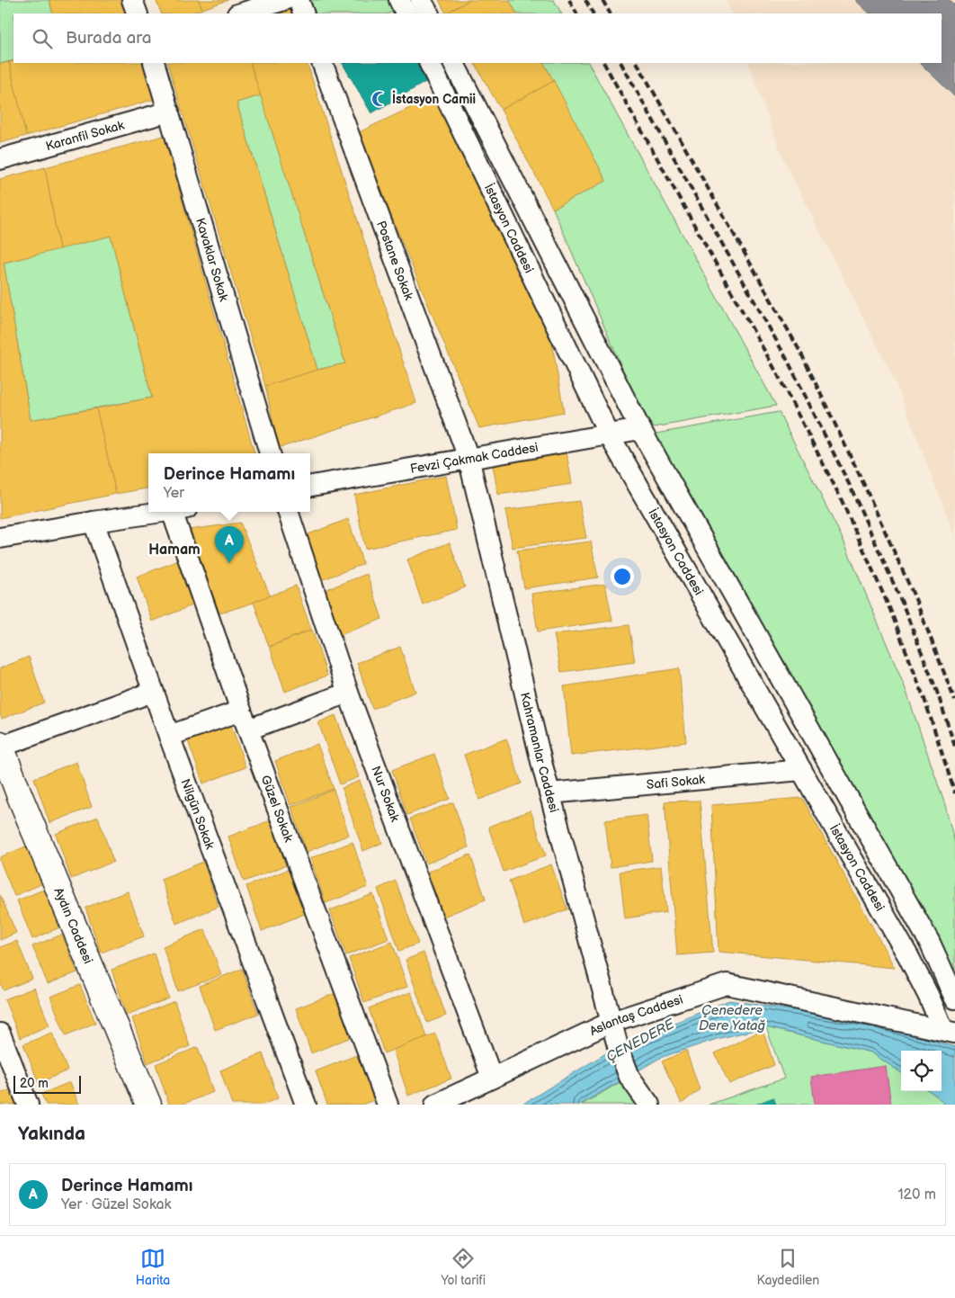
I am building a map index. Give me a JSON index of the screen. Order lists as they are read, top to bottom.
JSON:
{
  "streets": {
    "street": [
      "Karanfil Sokak",
      "İstasyon Caddesi",
      "Kavaklar Sokak",
      "Postane Sokak",
      "Fevzi Çakmak Caddesi",
      "Kahramanlar Caddesi",
      "Safi Sokak",
      "Nur Sokak",
      "Güzel Sokak",
      "Nilgün Sokak",
      "Aydın Caddesi",
      "Aslantaş Caddesi"
    ]
  },
  "crossings": [
    ["Karanfil Sokak", "Kavaklar Sokak"],
    ["İstasyon Caddesi", "Fevzi Çakmak Caddesi"],
    ["İstasyon Caddesi", "Safi Sokak"],
    ["İstasyon Caddesi", "Aslantaş Caddesi"],
    ["Postane Sokak", "Fevzi Çakmak Caddesi"],
    ["Postane Sokak", "Kahramanlar Caddesi"],
    ["Fevzi Çakmak Caddesi", "Kahramanlar Caddesi"],
    ["Kahramanlar Caddesi", "Safi Sokak"],
    ["Kahramanlar Caddesi", "Aslantaş Caddesi"],
    ["Nur Sokak", "Aslantaş Caddesi"]
  ],
  "districts": ["Hamam"],
  "water": ["Çenedere Dere Yatağ", "ÇENEDERE"],
  "places": {
    "mosque": ["İstasyon Camii"]
  },
  "scale_bar": "20 m",
  "page": {
    "search": "Burada ara",
    "popup": ["Derince Hamamı", "Yer"],
    "pins": "A",
    "scale": "20 m",
    "heading": "Yakında",
    "list": [
      {
        "mark": "A",
        "name": "Derince Hamamı",
        "note": "Yer · Güzel Sokak",
        "value": "120 m"
      }
    ],
    "nav": ["Harita", "Yol tarifi", "Kaydedilen"]
  }
}
